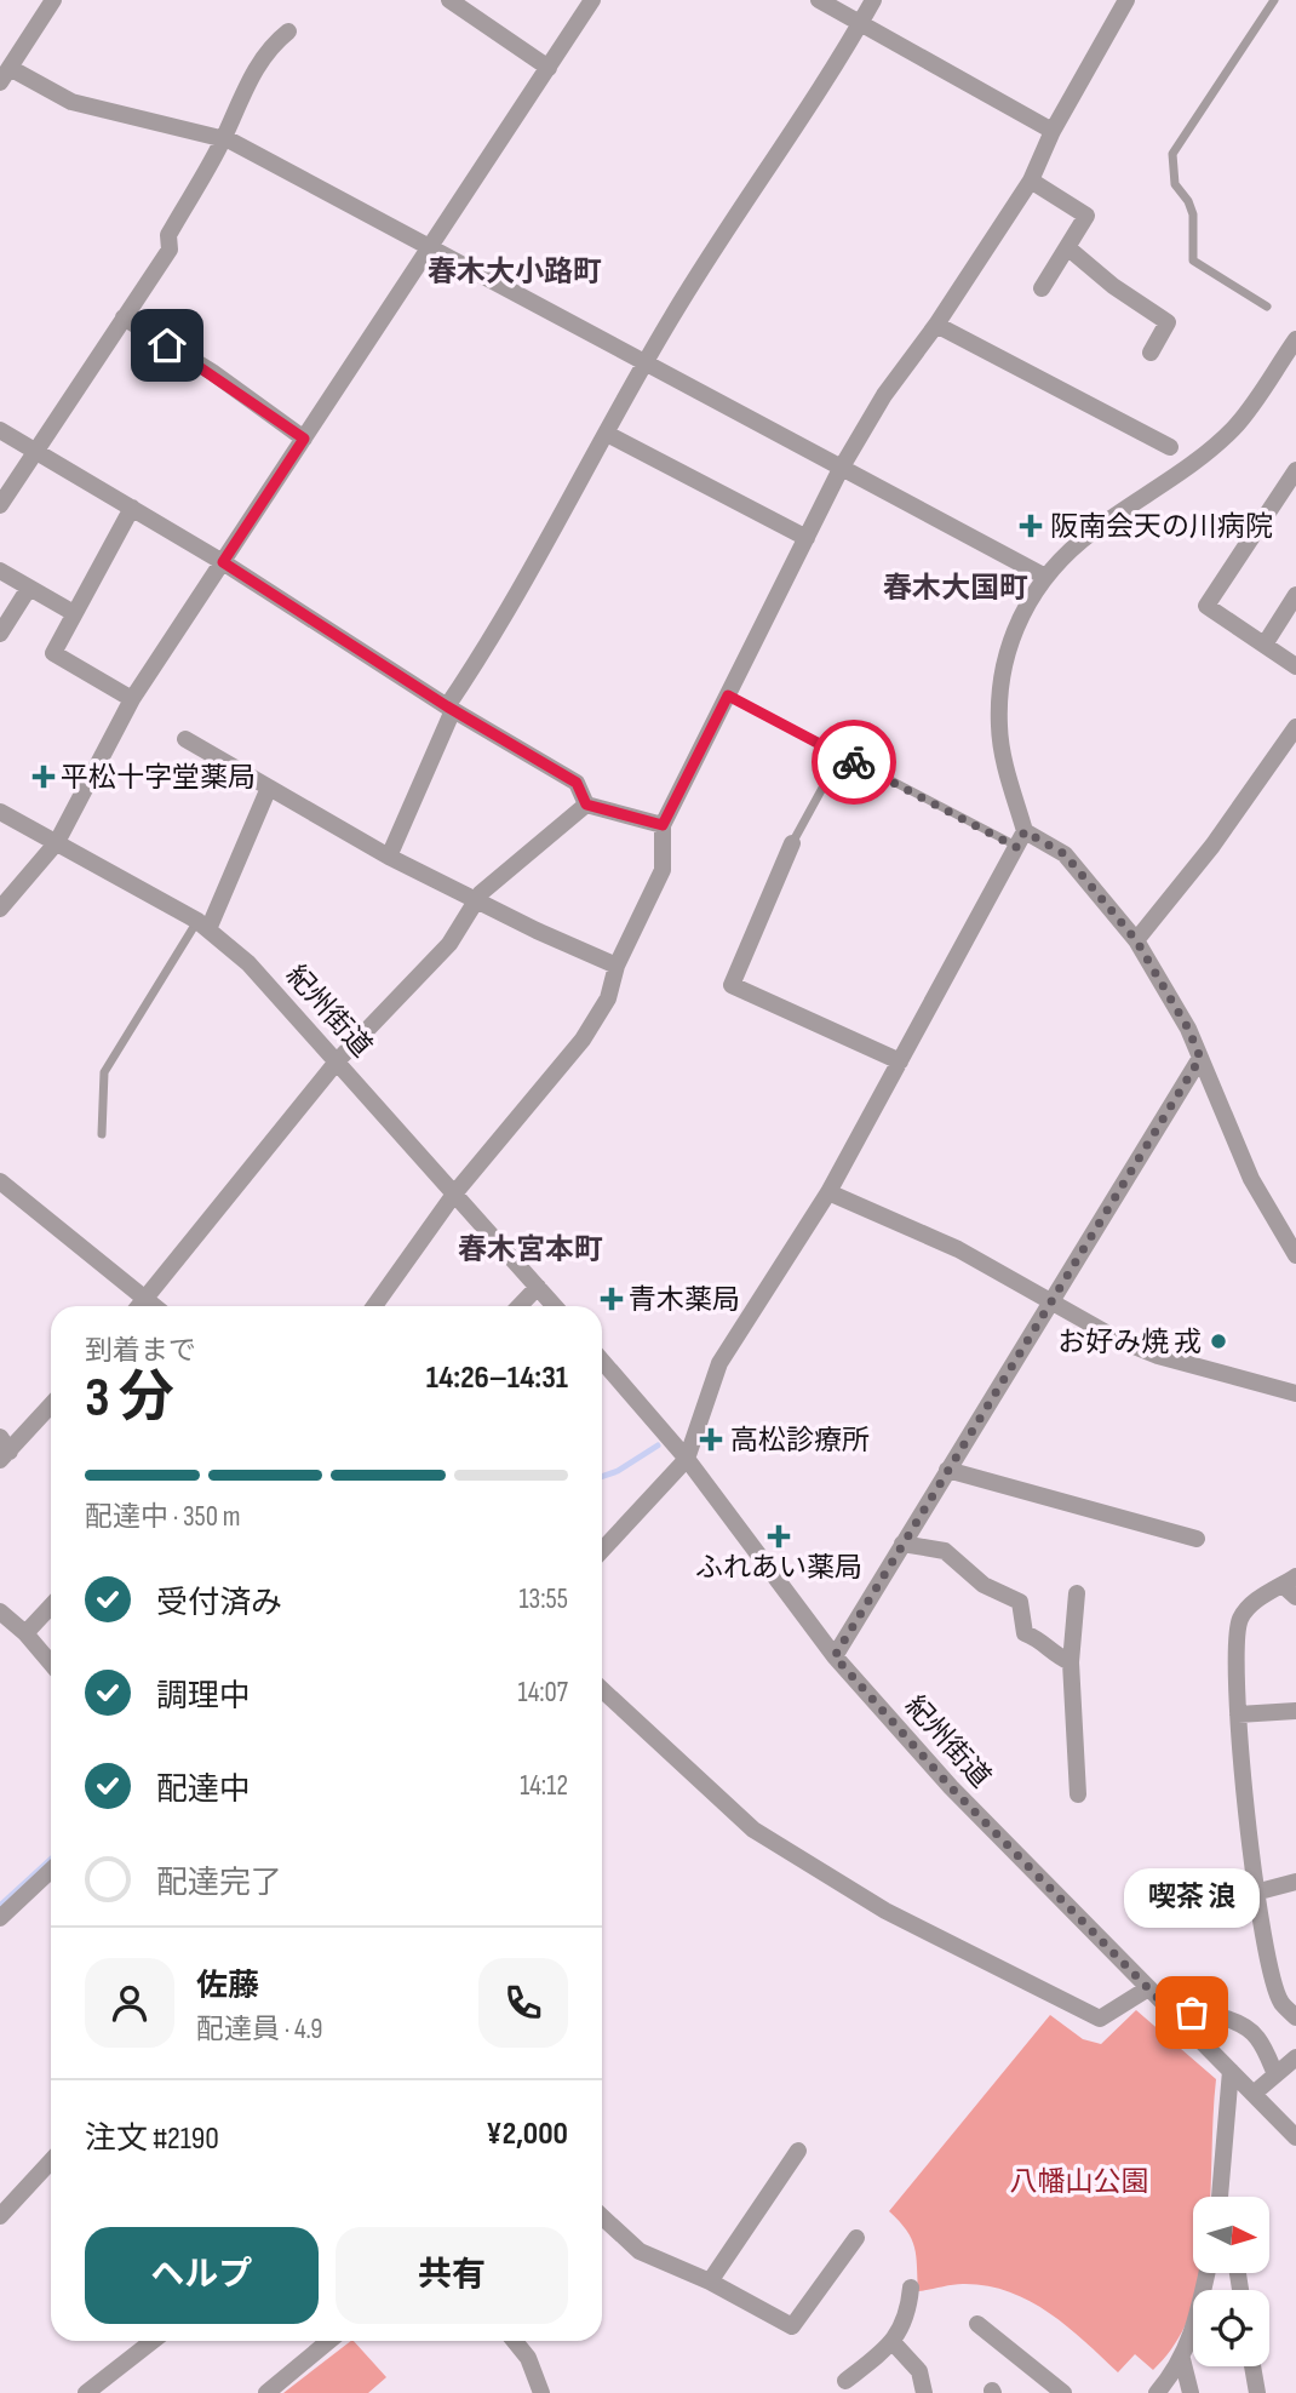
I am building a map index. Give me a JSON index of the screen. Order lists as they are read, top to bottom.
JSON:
{
  "streets": {
    "street": ["紀州街道"]
  },
  "districts": ["春木大小路町", "春木大国町", "春木宮本町"],
  "parks": ["八幡山公園"],
  "places": {
    "health": [
      "阪南会天の川病院",
      "平松十字堂薬局",
      "青木薬局",
      "高松診療所",
      "ふれあい薬局"
    ],
    "other": ["お好み焼 戎", "喫茶 浪"]
  },
  "north": "right",
  "page": {
    "heading": ["3 分", "到着まで", "14:26–14:31"],
    "panel": [
      "佐藤",
      "配達員 · 4.9",
      "注文 #2190",
      "¥2,000"
    ],
    "bar": "配達中 · 350 m",
    "list": [
      ["受付済み", "13:55"],
      ["調理中", "14:07"],
      ["配達中", "14:12"],
      "配達完了"
    ],
    "bubble": "喫茶 浪",
    "buttons": ["ヘルプ", "共有"]
  }
}
